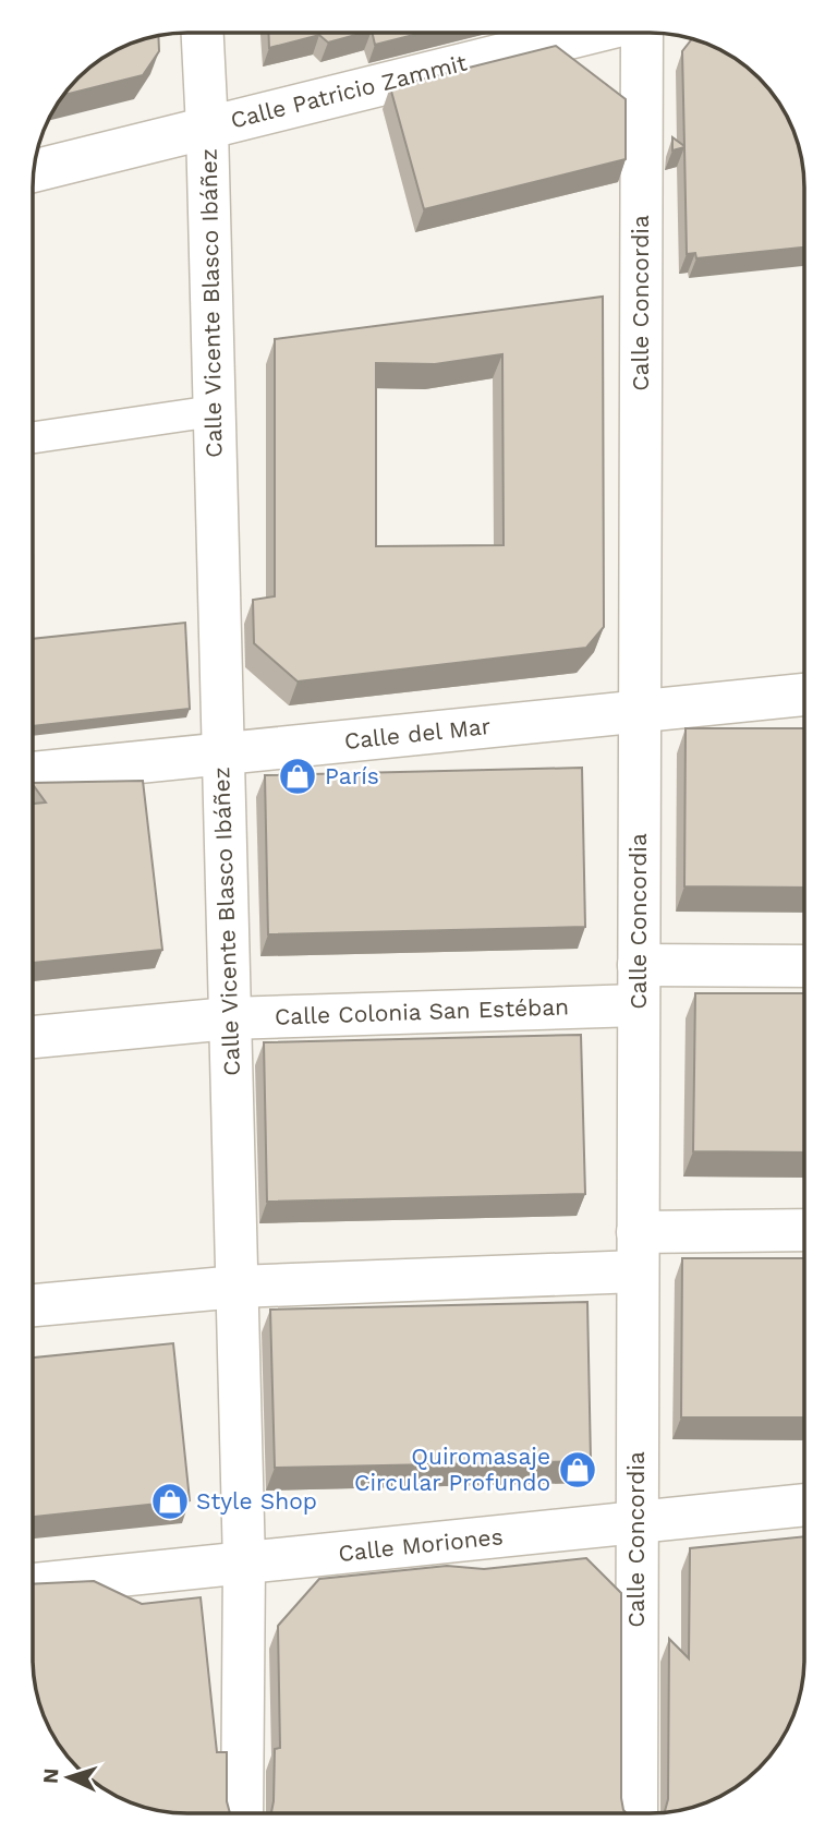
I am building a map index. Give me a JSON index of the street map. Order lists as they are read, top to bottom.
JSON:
{
  "streets": {
    "street": [
      "Calle Patricio Zammit",
      "Calle Vicente Blasco Ibáñez",
      "Calle Concordia",
      "Calle del Mar",
      "Calle Colonia San Estéban",
      "Calle Moriones"
    ]
  },
  "crossings": [
    ["Calle Patricio Zammit", "Calle Vicente Blasco Ibáñez"],
    ["Calle Vicente Blasco Ibáñez", "Calle del Mar"],
    ["Calle Vicente Blasco Ibáñez", "Calle Colonia San Estéban"],
    ["Calle Vicente Blasco Ibáñez", "Calle Moriones"],
    ["Calle Concordia", "Calle del Mar"],
    ["Calle Concordia", "Calle Colonia San Estéban"],
    ["Calle Concordia", "Calle Moriones"]
  ],
  "places": {
    "shop": ["París", "Quiromasaje Circular Profundo", "Style Shop"]
  },
  "north": "left"
}
